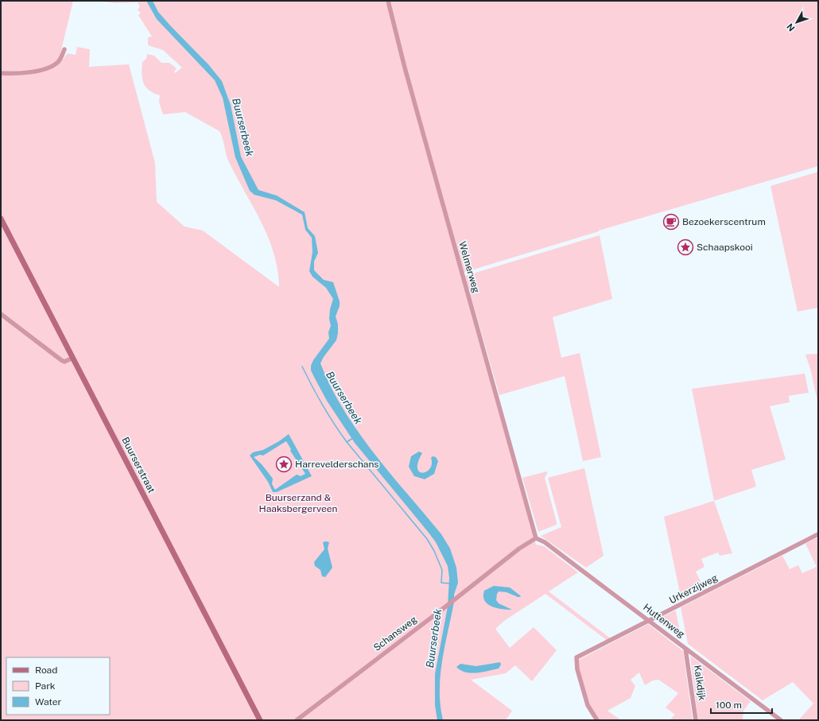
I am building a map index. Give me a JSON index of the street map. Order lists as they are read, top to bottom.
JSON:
{
  "streets": {
    "main road": ["Buurserstraat"],
    "street": [
      "Welmerweg",
      "Urkerzijweg",
      "Huttenweg",
      "Schansweg",
      "Kalkdijk"
    ]
  },
  "crossings": [
    ["Welmerweg", "Huttenweg"],
    ["Welmerweg", "Schansweg"],
    ["Urkerzijweg", "Huttenweg"],
    ["Huttenweg", "Schansweg"],
    ["Huttenweg", "Kalkdijk"]
  ],
  "water": ["Buurserbeek"],
  "parks": ["Buurserzand & Haaksbergerveen"],
  "places": {
    "cafe": ["Bezoekerscentrum"],
    "place": ["Schaapskooi", "Harrevelderschans"]
  },
  "legend": ["Road", "Park", "Water"],
  "scale_bar": "100 m",
  "north": "bottom left"
}
